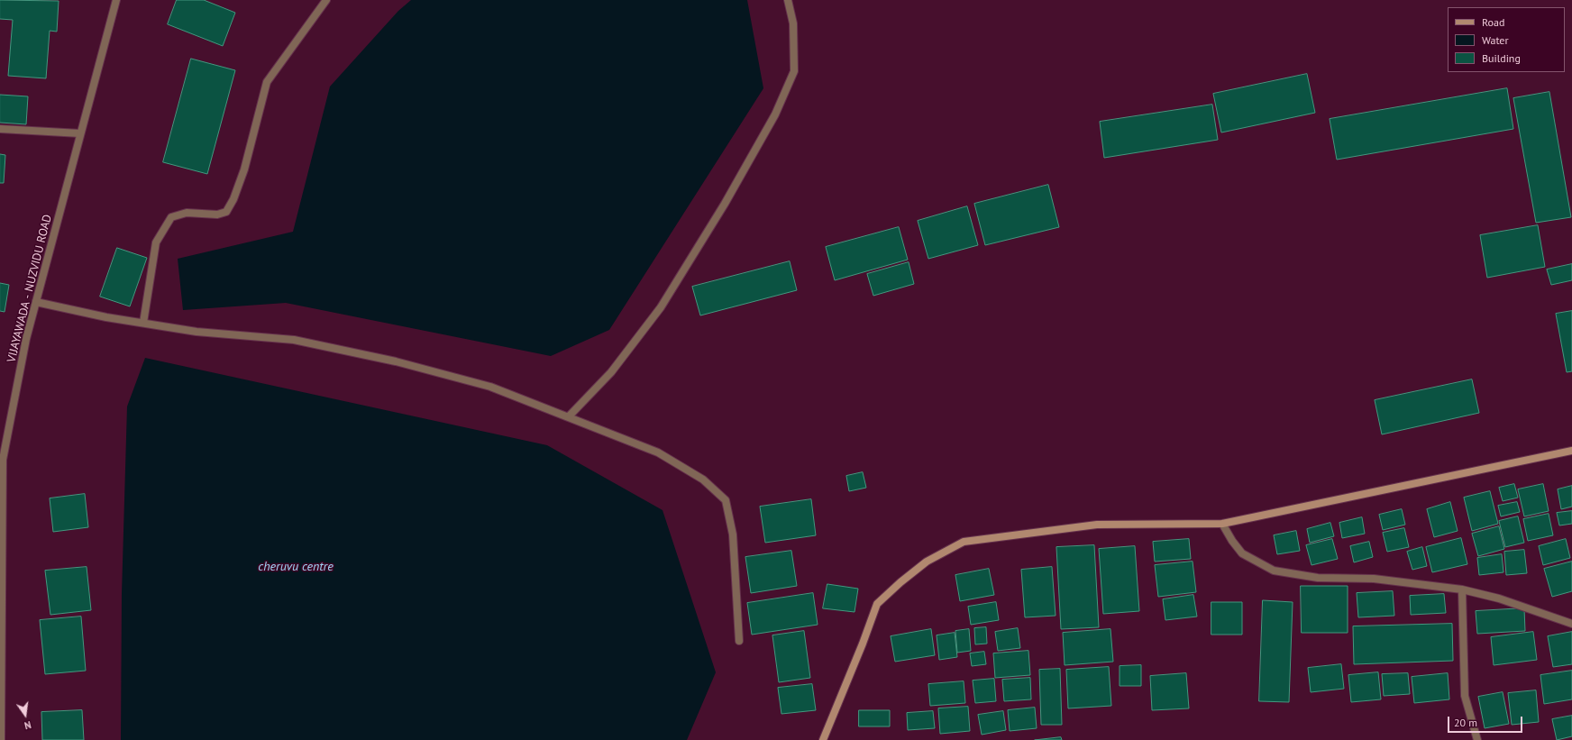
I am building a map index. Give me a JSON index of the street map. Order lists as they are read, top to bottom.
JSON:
{
  "streets": {
    "street": ["VIJAYAWADA - NUZVIDU ROAD"]
  },
  "water": ["cheruvu centre"],
  "legend": ["Road", "Water", "Building"],
  "scale_bar": "20 m",
  "north": "bottom"
}
